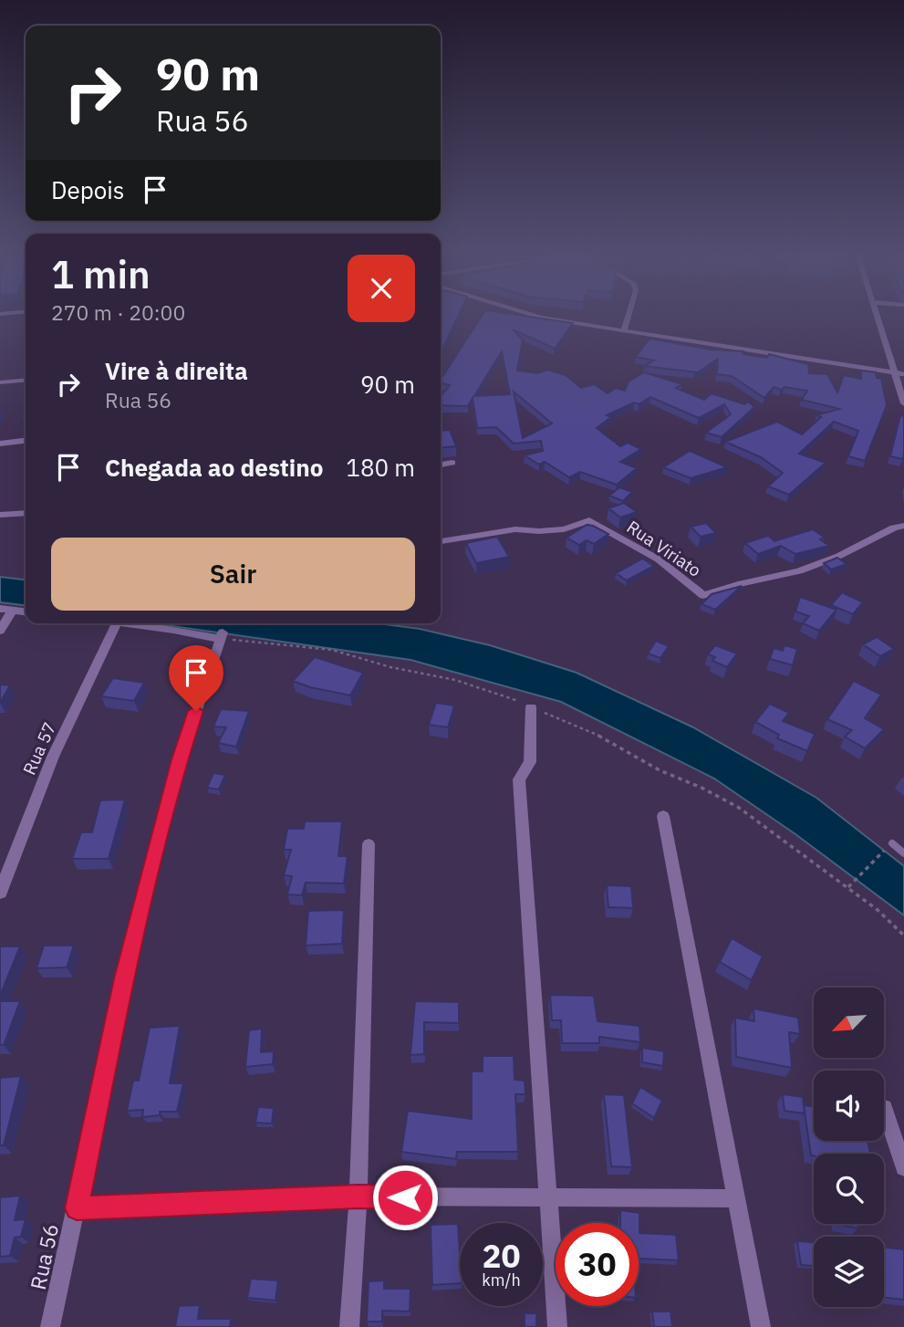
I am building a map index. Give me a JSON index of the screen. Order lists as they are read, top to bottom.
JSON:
{
  "streets": {
    "street": ["Rua Viriato", "Rua 57", "Rua 56"]
  },
  "north": "bottom left",
  "page": {
    "turn": ["90 m", "Rua 56"],
    "then": "Depois",
    "heading": ["1 min", "270 m · 20:00"],
    "list": [
      {
        "name": "Vire à direita",
        "note": "Rua 56",
        "value": "90 m"
      },
      {
        "name": "Chegada ao destino",
        "value": "180 m"
      }
    ],
    "buttons": "Sair",
    "speed": "20 km/h",
    "limit": "30"
  }
}
